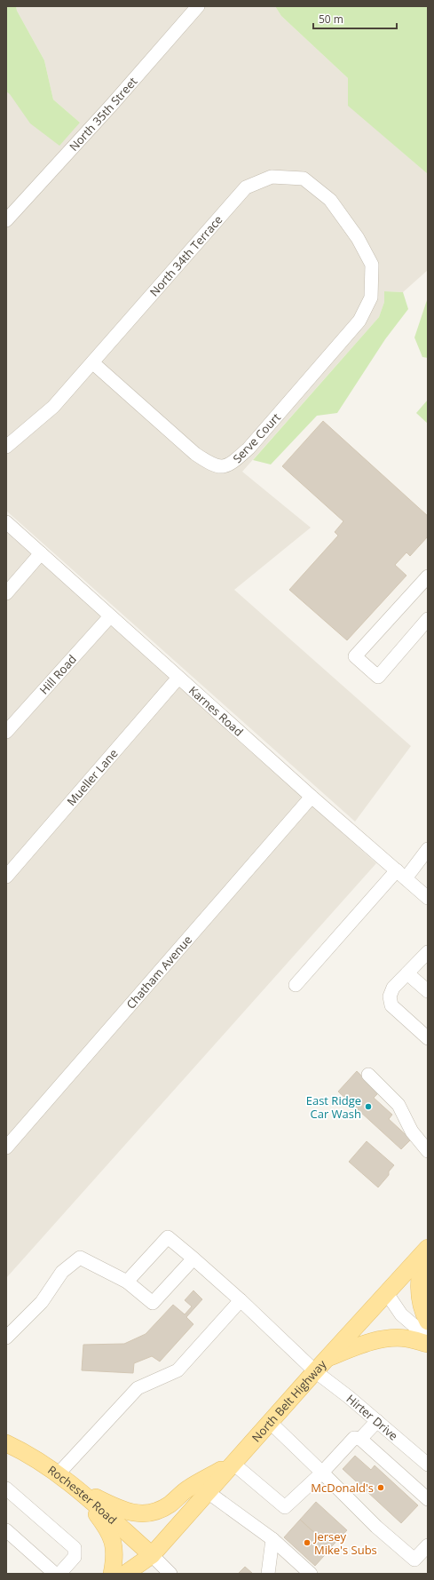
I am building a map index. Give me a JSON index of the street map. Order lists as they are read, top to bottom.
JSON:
{
  "streets": {
    "main road": ["North Belt Highway", "Rochester Road"],
    "street": [
      "North 35th Street",
      "North 34th Terrace",
      "Serve Court",
      "Hill Road",
      "Karnes Road",
      "Mueller Lane",
      "Chatham Avenue",
      "Hirter Drive"
    ]
  },
  "crossings": [
    ["North 34th Terrace", "Serve Court"],
    ["Hill Road", "Karnes Road"],
    ["Karnes Road", "Mueller Lane"],
    ["Karnes Road", "Chatham Avenue"],
    ["North Belt Highway", "Hirter Drive"],
    ["North Belt Highway", "Rochester Road"]
  ],
  "places": ["East Ridge Car Wash", "McDonald's", "Jersey Mike's Subs"],
  "scale_bar": "50 m"
}
